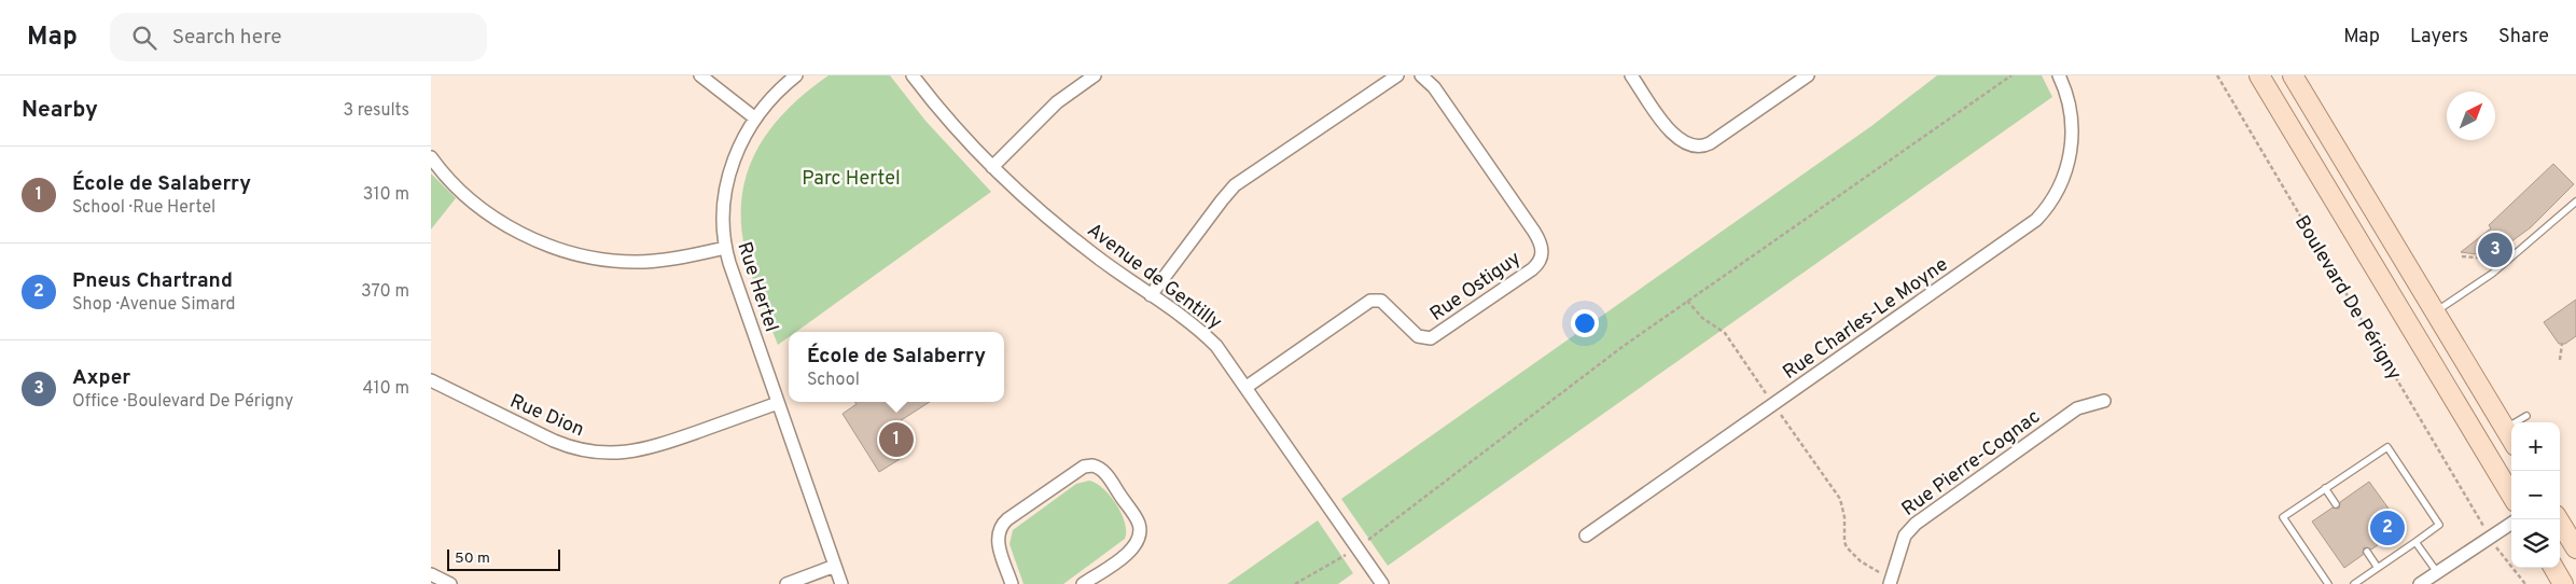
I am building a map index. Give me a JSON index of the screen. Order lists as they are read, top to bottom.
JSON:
{
  "streets": {
    "main road": ["Boulevard De Périgny"],
    "street": [
      "Avenue de Gentilly",
      "Rue Ostiguy",
      "Rue Hertel",
      "Rue Charles-Le Moyne",
      "Rue Dion",
      "Rue Pierre-Cognac"
    ]
  },
  "crossings": [
    ["Avenue de Gentilly", "Rue Ostiguy"],
    ["Rue Hertel", "Rue Dion"]
  ],
  "parks": ["Parc Hertel"],
  "scale_bar": "50 m",
  "north": "top right",
  "page": {
    "header": "Map",
    "search": "Search here",
    "nav": ["Map", "Layers", "Share"],
    "heading": ["Nearby", "3 results"],
    "list": [
      {
        "mark": "1",
        "name": "École de Salaberry",
        "note": "School · Rue Hertel",
        "value": "310 m"
      },
      {
        "mark": "2",
        "name": "Pneus Chartrand",
        "note": "Shop · Avenue Simard",
        "value": "370 m"
      },
      {
        "mark": "3",
        "name": "Axper",
        "note": "Office · Boulevard De Périgny",
        "value": "410 m"
      }
    ],
    "pins": ["3", "1", "2"],
    "popup": ["École de Salaberry", "School"],
    "map_buttons": ["+", "−"],
    "scale": "50 m"
  }
}
